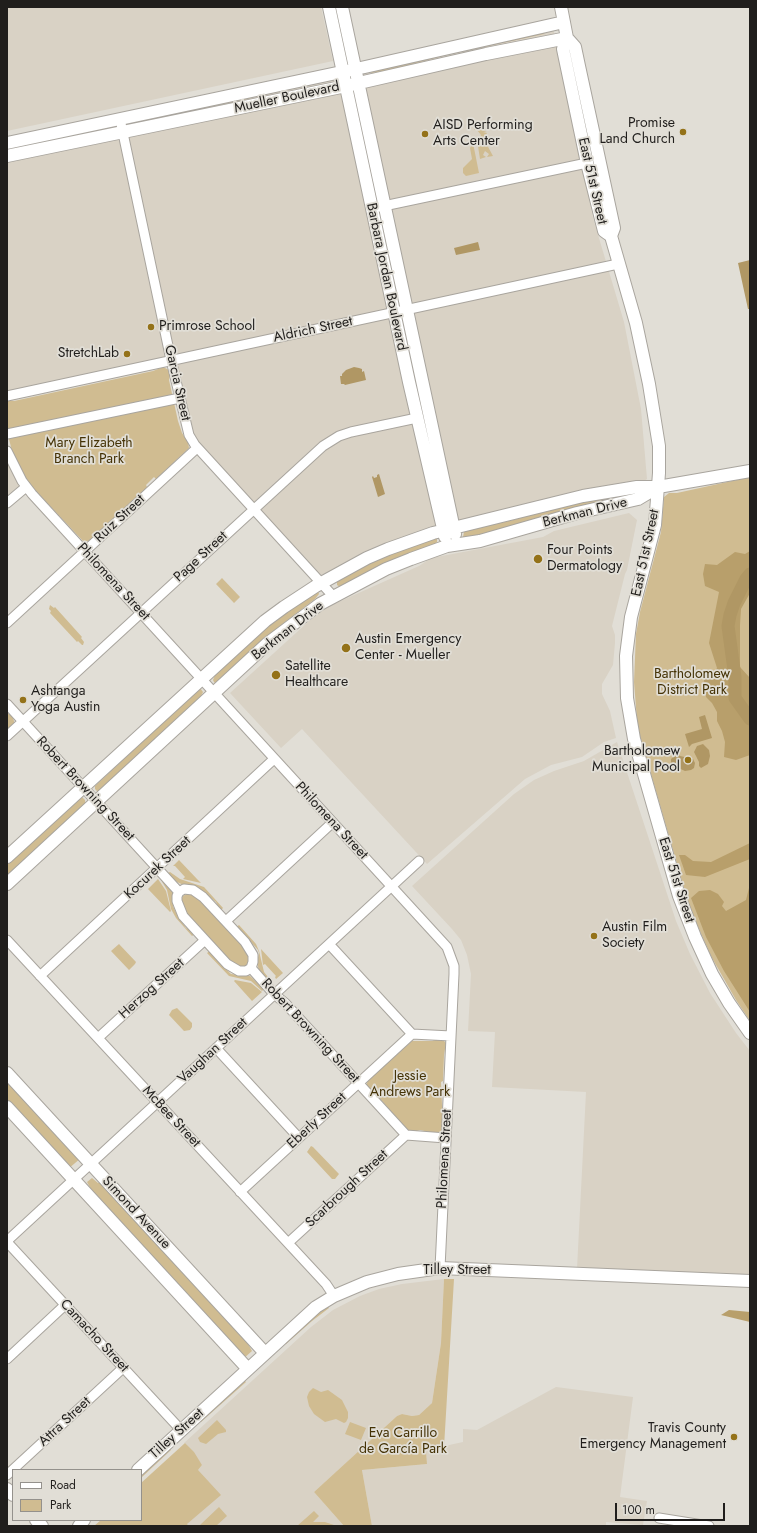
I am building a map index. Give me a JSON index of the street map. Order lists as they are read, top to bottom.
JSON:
{
  "streets": {
    "street": [
      "Mueller Boulevard",
      "East 51st Street",
      "Barbara Jordan Boulevard",
      "Aldrich Street",
      "Garcia Street",
      "Berkman Drive",
      "Ruiz Street",
      "Page Street",
      "Philomena Street",
      "Robert Browning Street",
      "Kocurek Street",
      "Herzog Street",
      "Vaughan Street",
      "McBee Street",
      "Eberly Street",
      "Scarbrough Street",
      "Simond Avenue",
      "Tilley Street",
      "Camacho Street",
      "Attra Street"
    ]
  },
  "crossings": [
    ["Mueller Boulevard", "East 51st Street"],
    ["Mueller Boulevard", "Barbara Jordan Boulevard"],
    ["Mueller Boulevard", "Garcia Street"],
    ["East 51st Street", "Aldrich Street"],
    ["East 51st Street", "Berkman Drive"],
    ["Barbara Jordan Boulevard", "Aldrich Street"],
    ["Barbara Jordan Boulevard", "Berkman Drive"],
    ["Barbara Jordan Boulevard", "Page Street"],
    ["Aldrich Street", "Garcia Street"],
    ["Garcia Street", "Berkman Drive"],
    ["Garcia Street", "Ruiz Street"],
    ["Garcia Street", "Page Street"],
    ["Berkman Drive", "Philomena Street"],
    ["Berkman Drive", "Robert Browning Street"],
    ["Ruiz Street", "Philomena Street"],
    ["Page Street", "Philomena Street"],
    ["Page Street", "Robert Browning Street"],
    ["Philomena Street", "Kocurek Street"],
    ["Philomena Street", "Vaughan Street"],
    ["Philomena Street", "Tilley Street"],
    ["Robert Browning Street", "Kocurek Street"],
    ["Robert Browning Street", "Herzog Street"],
    ["Robert Browning Street", "Vaughan Street"],
    ["Robert Browning Street", "Eberly Street"],
    ["Robert Browning Street", "Scarbrough Street"],
    ["Kocurek Street", "McBee Street"],
    ["Herzog Street", "McBee Street"],
    ["Vaughan Street", "McBee Street"],
    ["Vaughan Street", "Simond Avenue"],
    ["Vaughan Street", "Camacho Street"],
    ["McBee Street", "Eberly Street"],
    ["McBee Street", "Scarbrough Street"],
    ["McBee Street", "Tilley Street"],
    ["Simond Avenue", "Tilley Street"],
    ["Tilley Street", "Camacho Street"],
    ["Camacho Street", "Attra Street"]
  ],
  "parks": [
    "Mary Elizabeth Branch Park",
    "Bartholomew District Park",
    "Jessie Andrews Park",
    "Eva Carrillo de García Park"
  ],
  "places": [
    "Promise Land Church",
    "AISD Performing Arts Center",
    "Primrose School",
    "StretchLab",
    "Four Points Dermatology",
    "Austin Emergency Center - Mueller",
    "Satellite Healthcare",
    "Ashtanga Yoga Austin",
    "Bartholomew Municipal Pool",
    "Austin Film Society",
    "Travis County Emergency Management"
  ],
  "legend": ["Road", "Park"],
  "scale_bar": "100 m"
}
